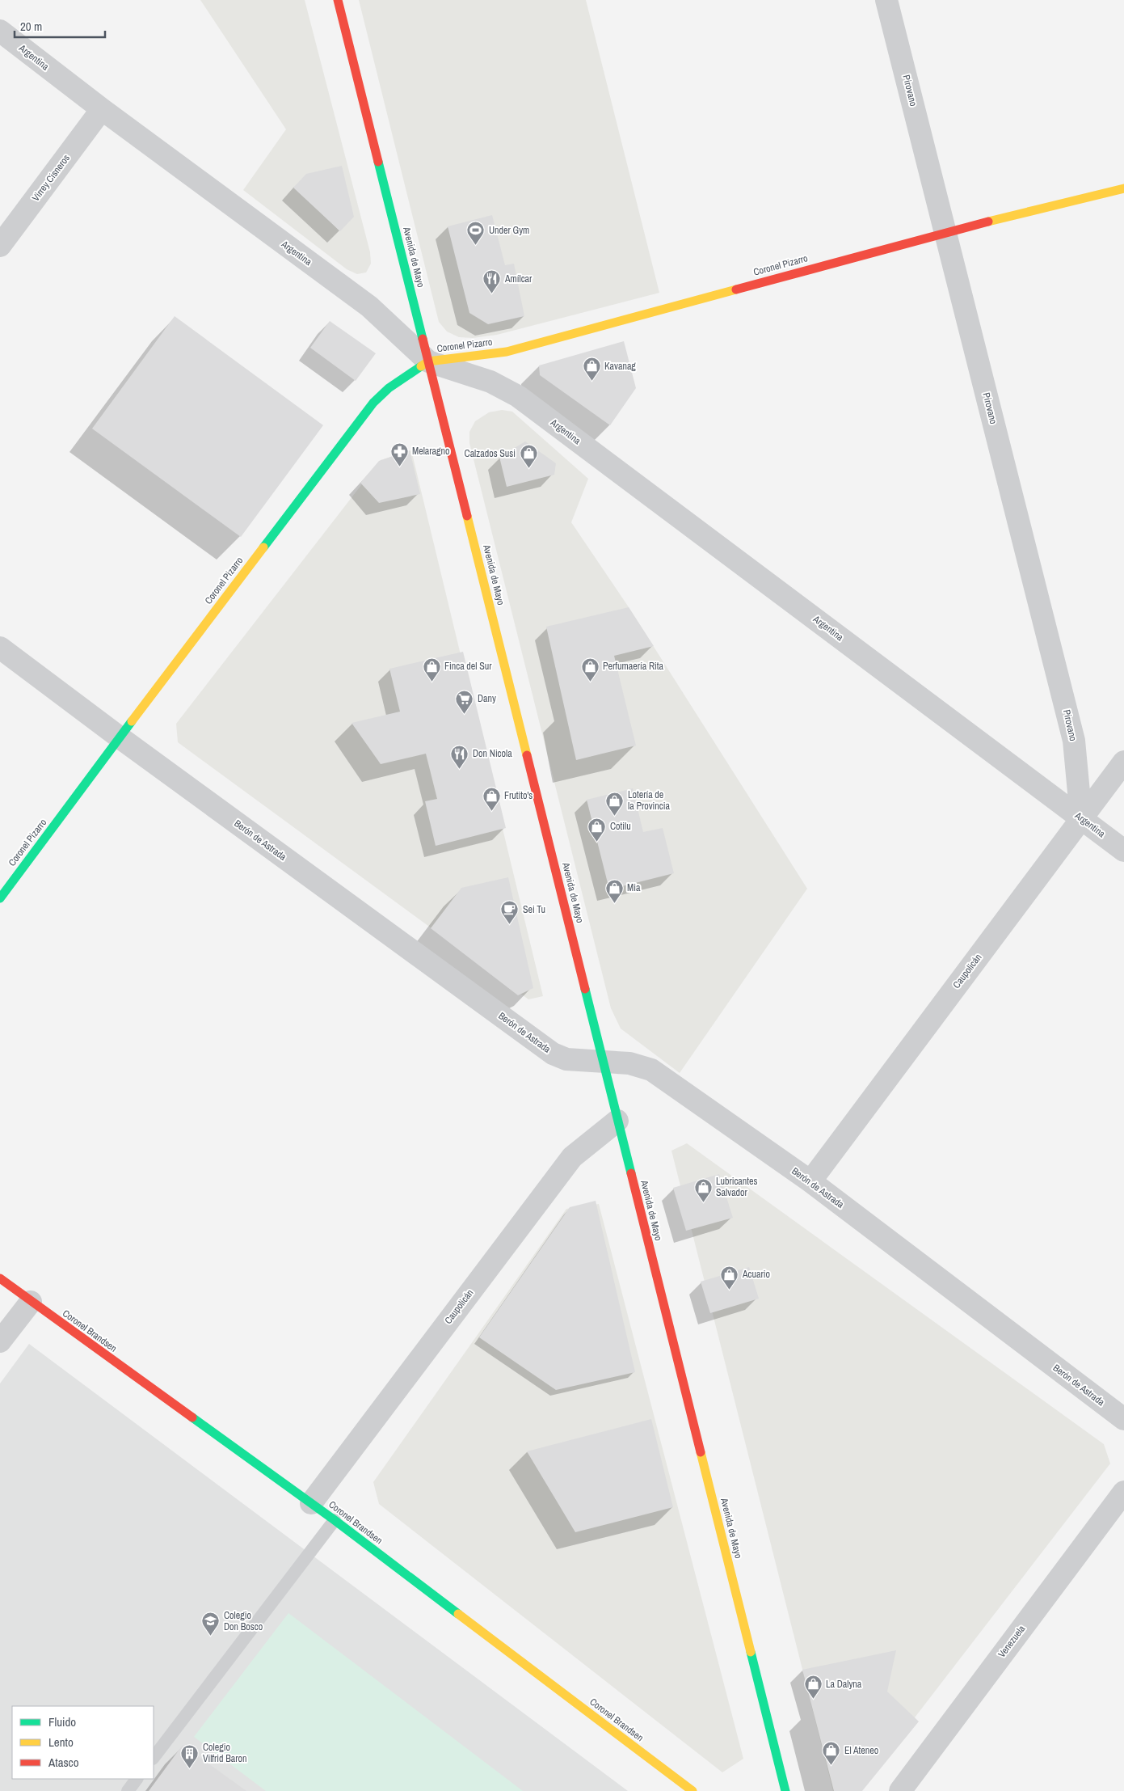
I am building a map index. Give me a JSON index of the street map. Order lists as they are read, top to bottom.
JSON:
{
  "streets": {
    "street": [
      "Argentina",
      "Pirovano",
      "Virrey Cisneros",
      "Avenida de Mayo",
      "Coronel Pizarro",
      "Berón de Astrada",
      "Caupolicán",
      "Coronel Brandsen",
      "Venezuela"
    ]
  },
  "crossings": [
    ["Argentina", "Pirovano"],
    ["Argentina", "Virrey Cisneros"],
    ["Argentina", "Avenida de Mayo"],
    ["Argentina", "Coronel Pizarro"],
    ["Argentina", "Caupolicán"],
    ["Pirovano", "Coronel Pizarro"],
    ["Pirovano", "Caupolicán"],
    ["Avenida de Mayo", "Coronel Pizarro"],
    ["Avenida de Mayo", "Berón de Astrada"],
    ["Avenida de Mayo", "Caupolicán"],
    ["Coronel Pizarro", "Berón de Astrada"],
    ["Berón de Astrada", "Caupolicán"],
    ["Caupolicán", "Coronel Brandsen"]
  ],
  "places": {
    "sports": ["Under Gym"],
    "restaurant": ["Amílcar", "Don Nicola"],
    "shop": [
      "Kavanag",
      "Calzados Susi",
      "Finca del Sur",
      "Perfumaería Rita",
      "Frutito's",
      "Lotería de la Provincia",
      "Cotilu",
      "Mia",
      "Lubricantes Salvador",
      "Acuario",
      "La Dalyna",
      "El Ateneo"
    ],
    "pharmacy": ["Melaragno"],
    "supermarket": ["Dany"],
    "cafe": ["Sei Tu"],
    "school or university": ["Colegio Don Bosco"],
    "building": ["Colegio Vilfrid Baron"]
  },
  "legend": ["Fluido", "Lento", "Atasco"],
  "scale_bar": "20 m"
}
